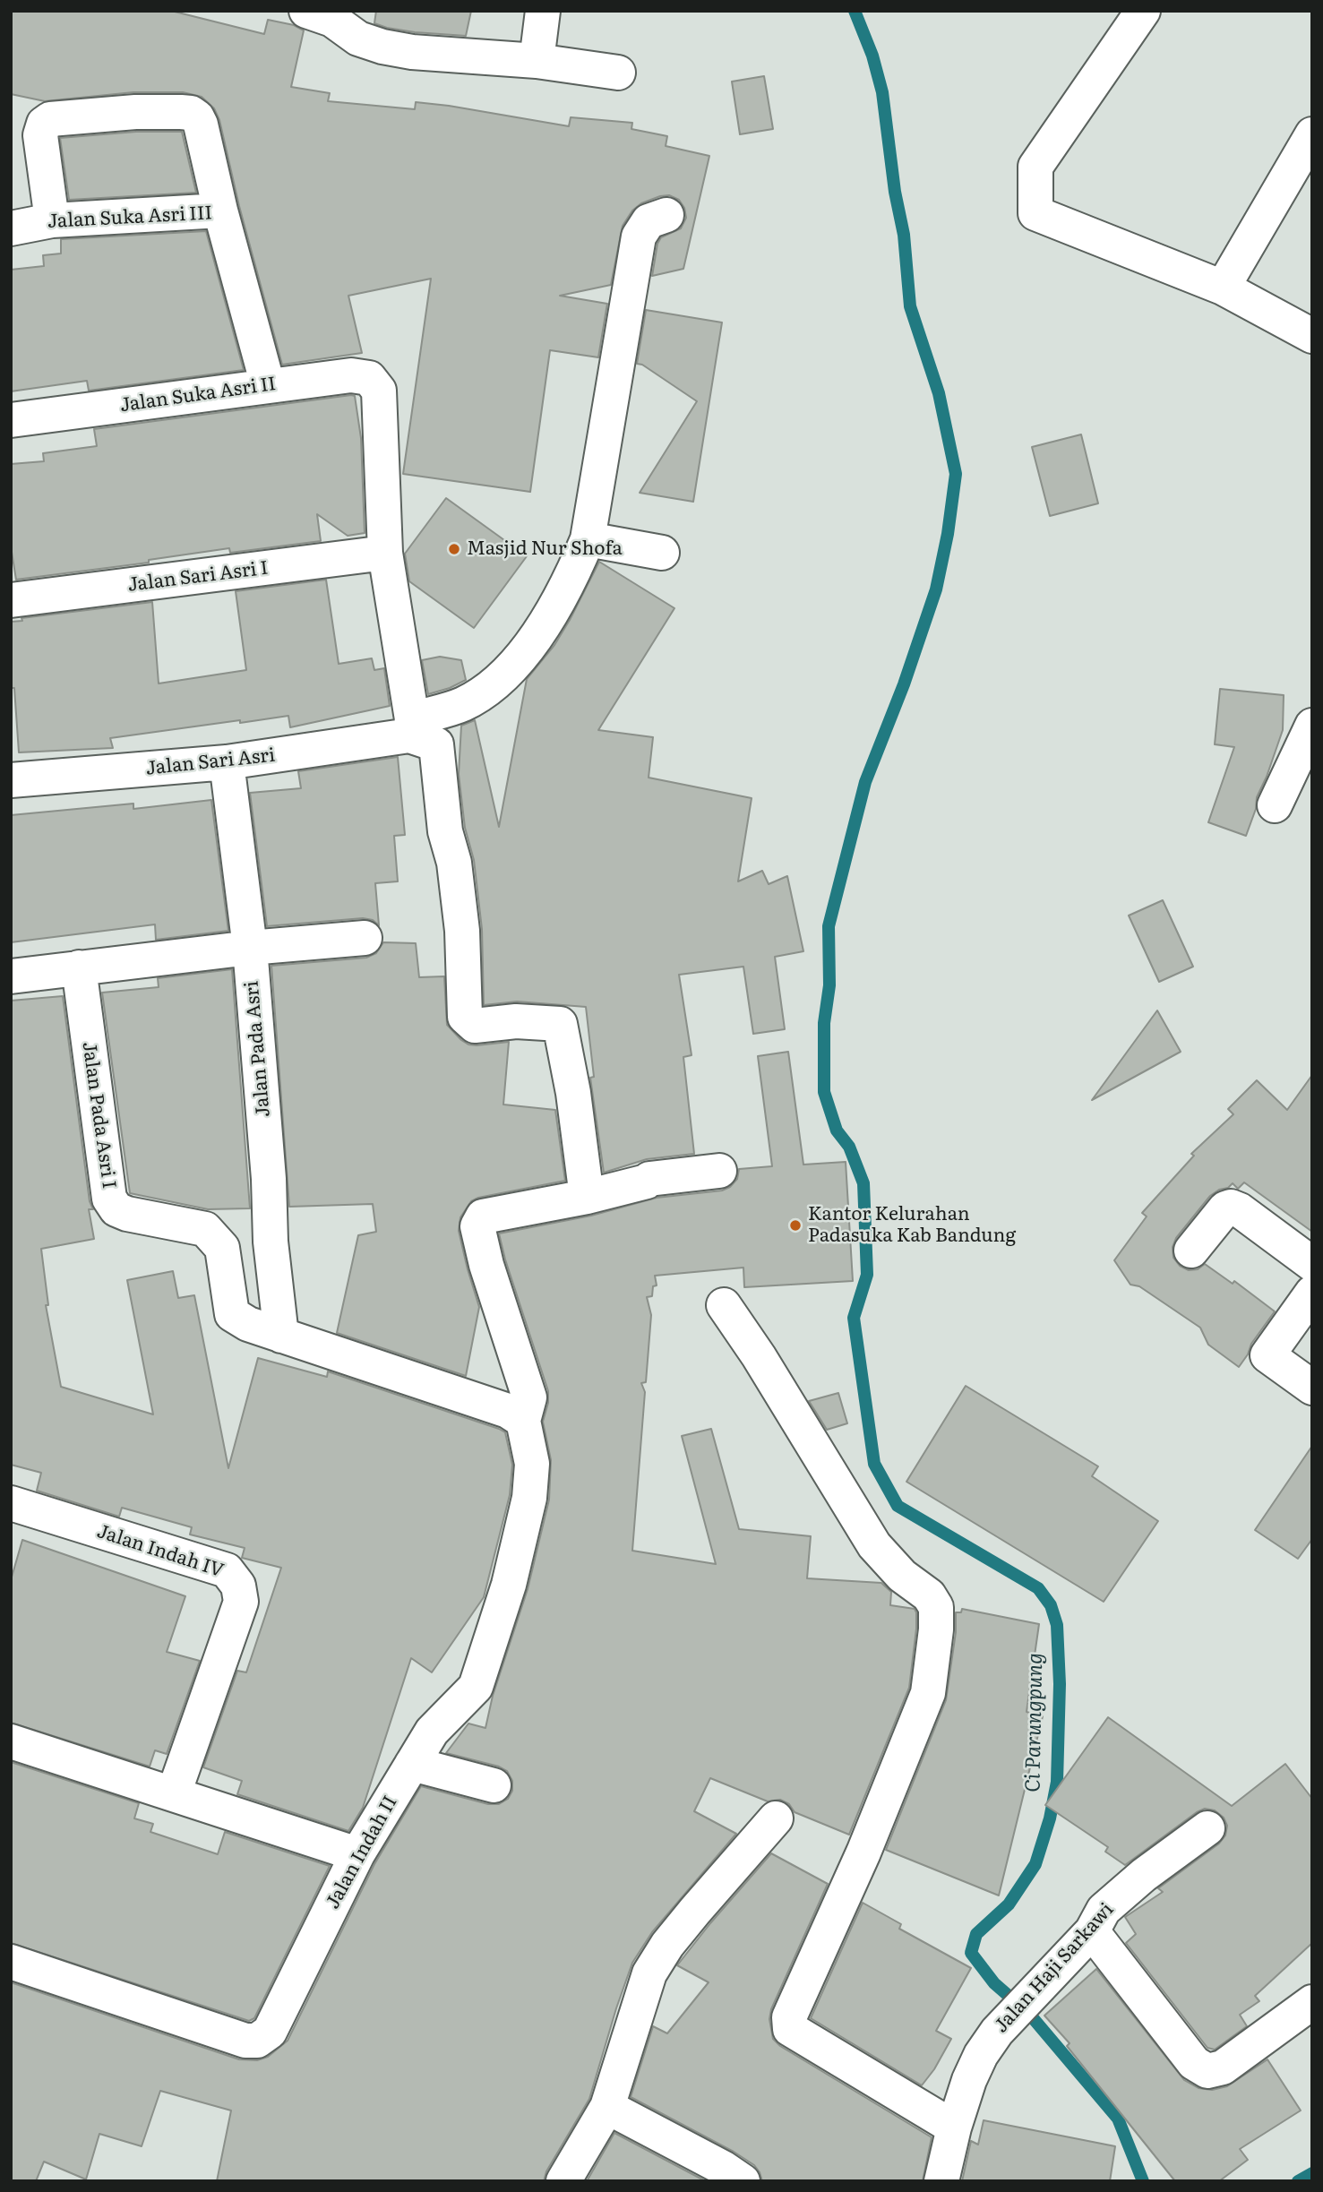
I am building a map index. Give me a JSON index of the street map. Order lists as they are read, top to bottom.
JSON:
{
  "streets": {
    "street": [
      "Jalan Suka Asri III",
      "Jalan Suka Asri II",
      "Jalan Sari Asri I",
      "Jalan Sari Asri",
      "Jalan Pada Asri",
      "Jalan Pada Asri I",
      "Jalan Indah IV",
      "Jalan Indah II",
      "Jalan Haji Sarkawi"
    ]
  },
  "crossings": [
    ["Jalan Suka Asri III", "Jalan Suka Asri II"],
    ["Jalan Suka Asri II", "Jalan Sari Asri I"],
    ["Jalan Sari Asri", "Jalan Pada Asri"]
  ],
  "water": ["Ci Parungpung"],
  "places": ["Masjid Nur Shofa", "Kantor Kelurahan Padasuka Kab Bandung"]
}
